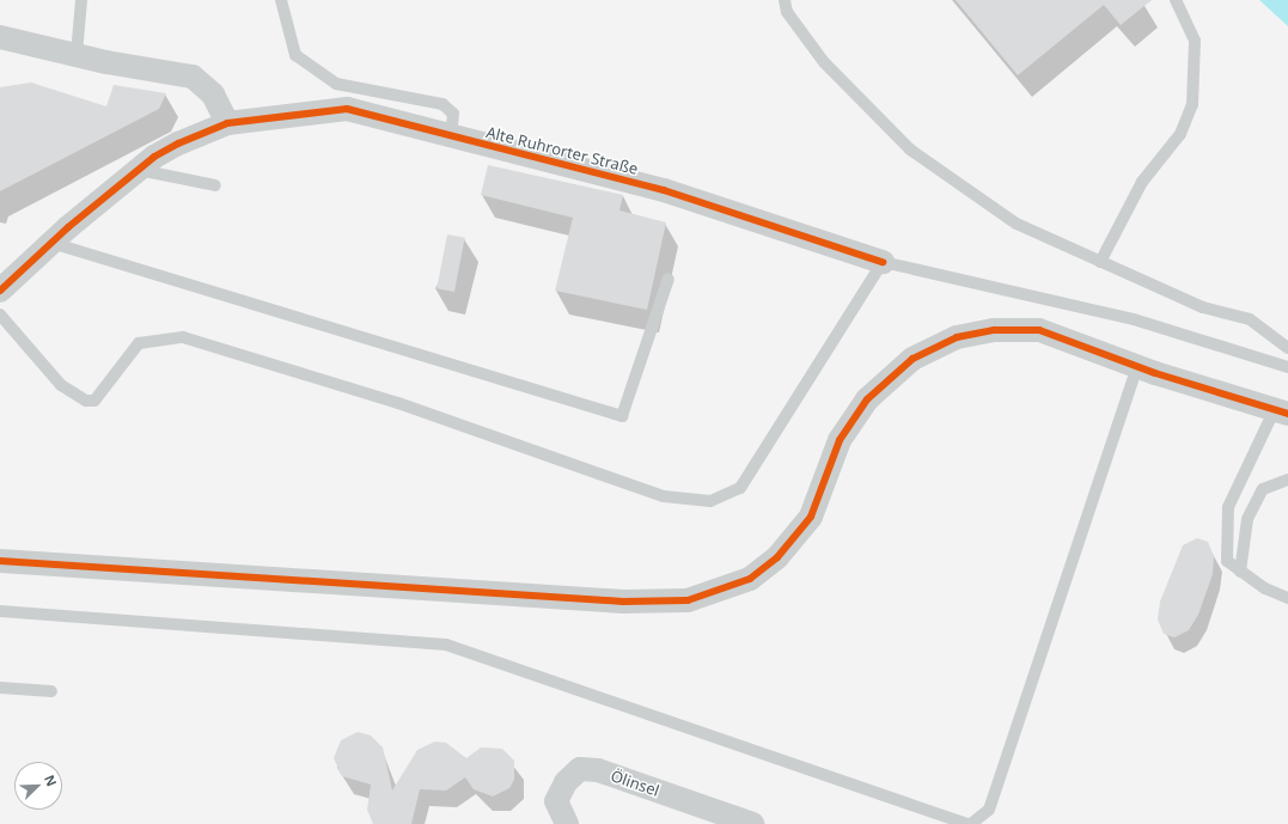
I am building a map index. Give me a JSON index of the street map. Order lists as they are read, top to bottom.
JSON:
{
  "streets": {
    "street": ["Alte Ruhrorter Straße", "Ölinsel"]
  },
  "north": "top right"
}
